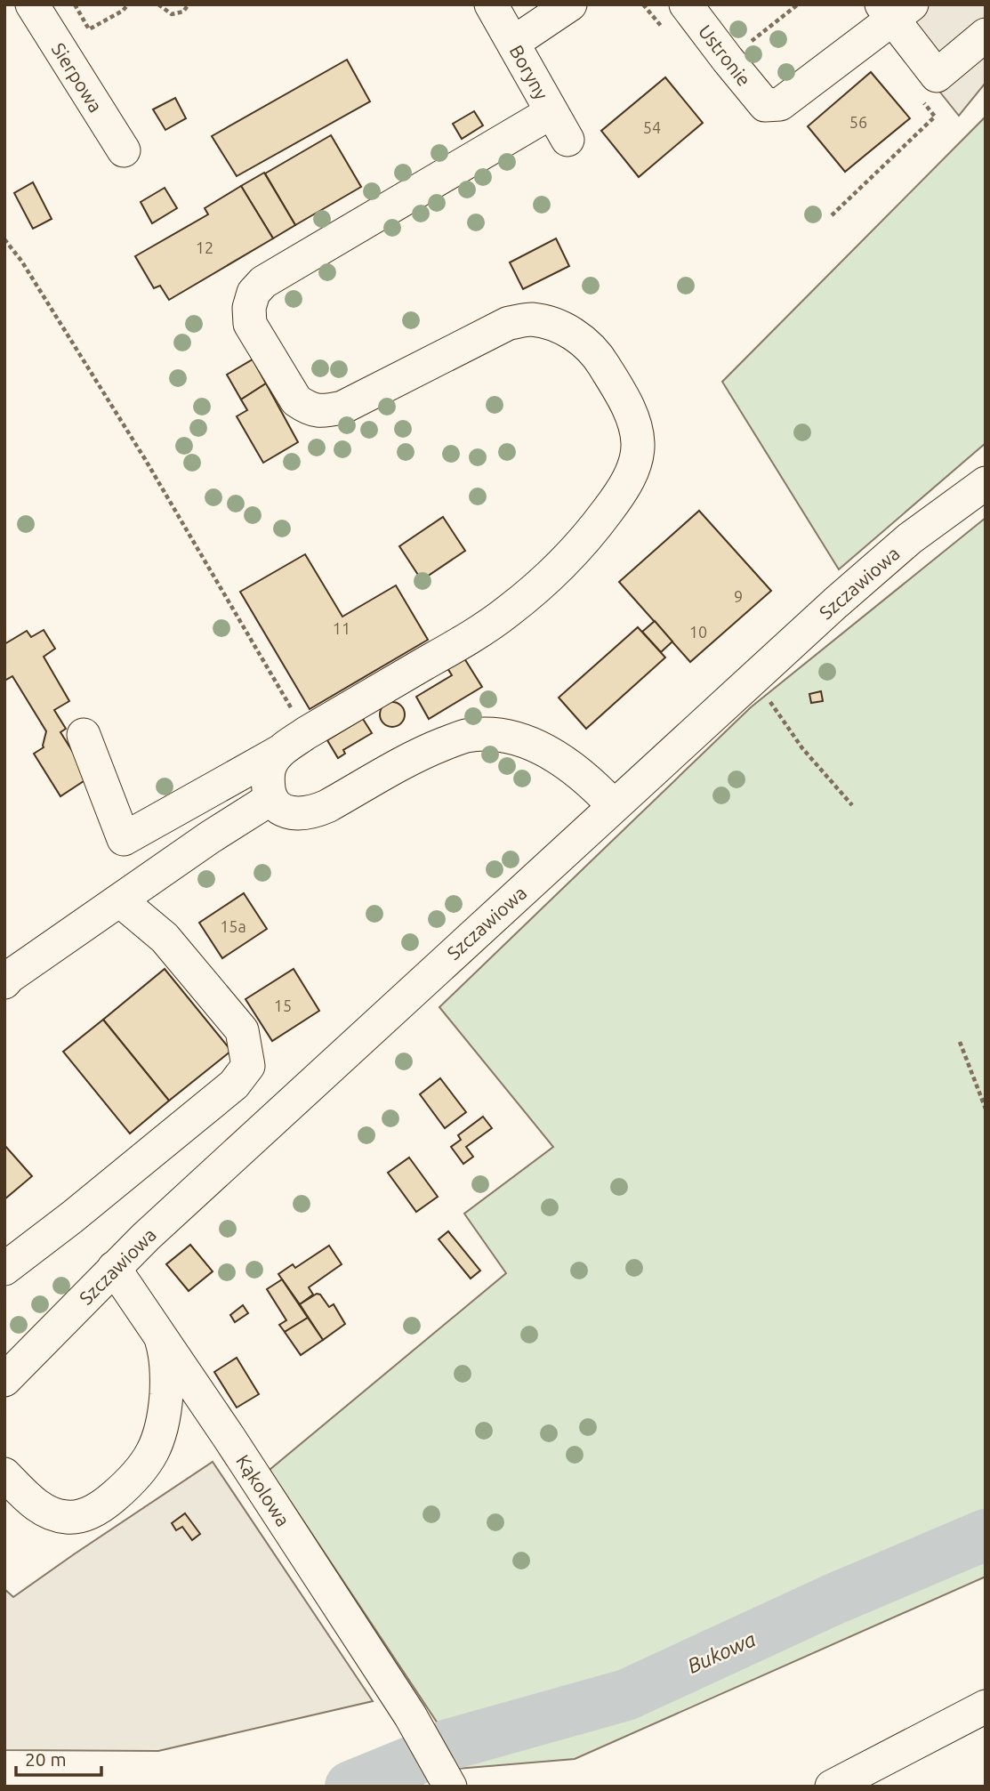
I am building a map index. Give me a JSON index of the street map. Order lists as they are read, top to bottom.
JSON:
{
  "streets": {
    "street": [
      "Ustronie",
      "Boryny",
      "Sierpowa",
      "Szczawiowa",
      "Kąkolowa"
    ]
  },
  "crossings": [
    ["Szczawiowa", "Kąkolowa"]
  ],
  "water": ["Bukowa"],
  "house_numbers": [
    "56",
    "54",
    "12",
    "9",
    "11",
    "10",
    "15a",
    "15"
  ],
  "scale_bar": "20 m"
}
